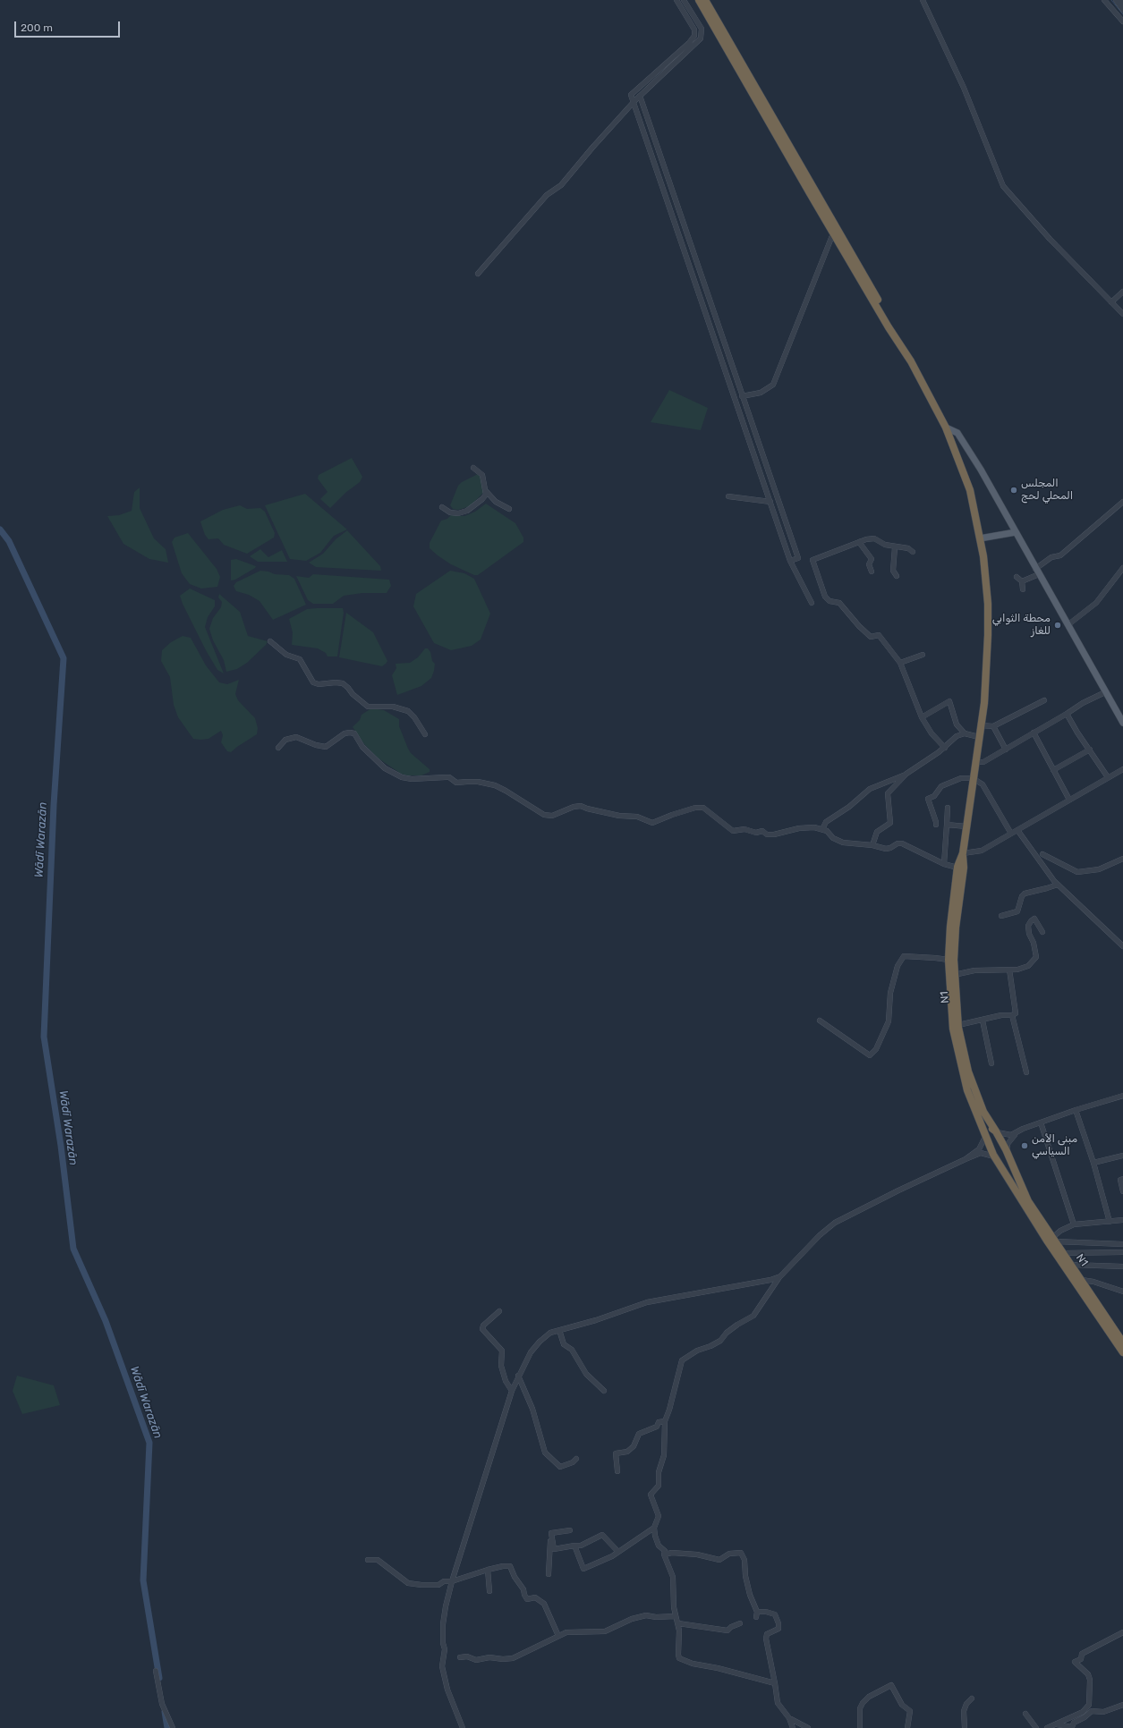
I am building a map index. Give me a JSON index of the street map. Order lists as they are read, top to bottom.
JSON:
{
  "streets": {
    "highway": ["N1"]
  },
  "water": ["Wādī Warazān"],
  "places": ["المجلس المحلي لحج", "محطة الثوابي للغاز", "مبنى الأمن السياسي"],
  "scale_bar": "200 m"
}
